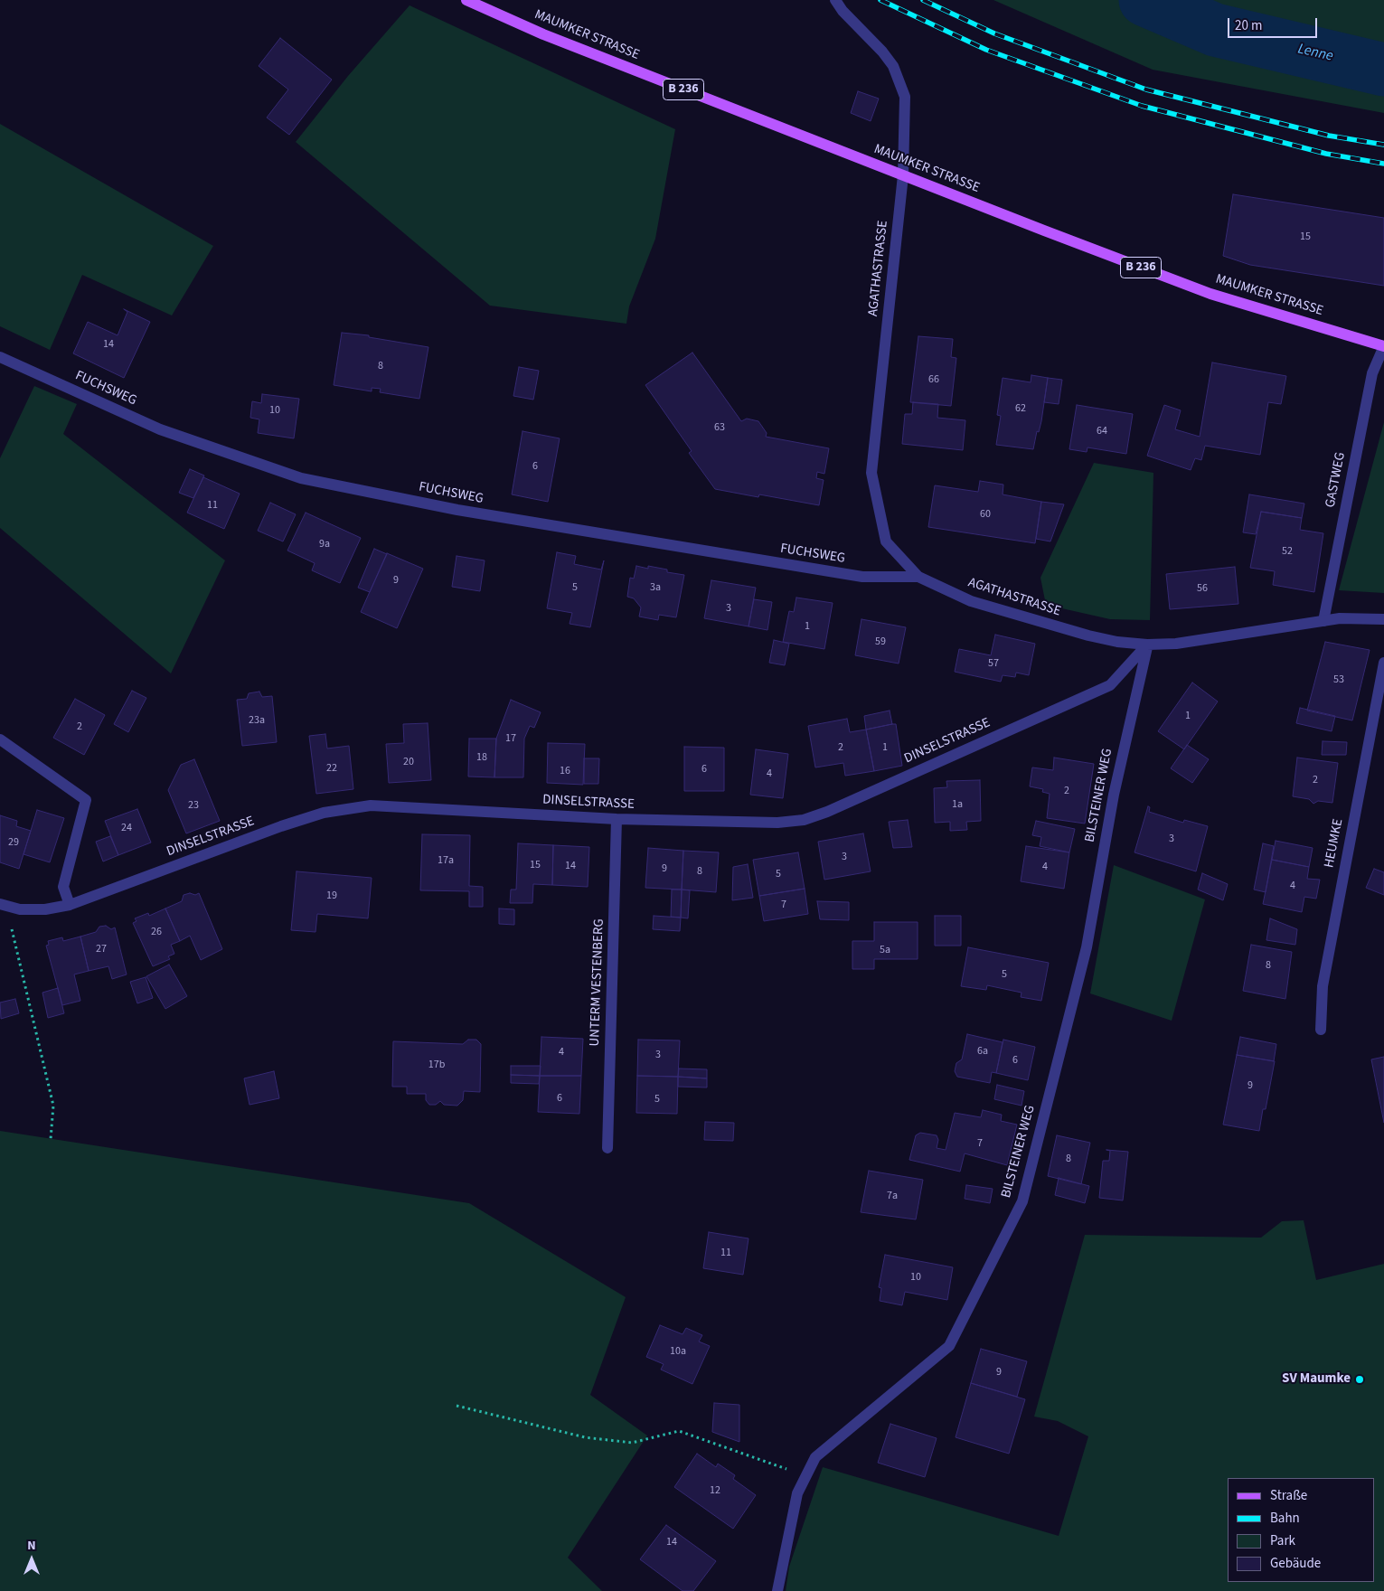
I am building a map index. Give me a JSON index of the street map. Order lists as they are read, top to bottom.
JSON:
{
  "streets": {
    "main road": ["MAUMKER STRASSE", "B 236"],
    "street": [
      "AGATHASTRASSE",
      "FUCHSWEG",
      "GASTWEG",
      "DINSELSTRASSE",
      "BILSTEINER WEG",
      "HEUMKE",
      "UNTERM VESTENBERG"
    ]
  },
  "crossings": [
    ["MAUMKER STRASSE", "AGATHASTRASSE"],
    ["MAUMKER STRASSE", "GASTWEG"],
    ["AGATHASTRASSE", "FUCHSWEG"],
    ["AGATHASTRASSE", "GASTWEG"],
    ["AGATHASTRASSE", "DINSELSTRASSE"],
    ["AGATHASTRASSE", "BILSTEINER WEG"],
    ["DINSELSTRASSE", "BILSTEINER WEG"],
    ["DINSELSTRASSE", "UNTERM VESTENBERG"]
  ],
  "water": ["Lenne"],
  "places": ["SV Maumke"],
  "house_numbers": [
    "15",
    "14",
    "8",
    "66",
    "62",
    "10",
    "63",
    "64",
    "6",
    "11",
    "60",
    "9a",
    "52",
    "9",
    "5",
    "3a",
    "56",
    "3",
    "1",
    "59",
    "57",
    "53",
    "1",
    "23a",
    "2",
    "17",
    "2",
    "1",
    "18",
    "20",
    "22",
    "6",
    "16",
    "4",
    "2",
    "2",
    "1a",
    "23",
    "24",
    "3",
    "29",
    "3",
    "17a",
    "15",
    "14",
    "4",
    "9",
    "8",
    "5",
    "4",
    "19",
    "7",
    "26",
    "27",
    "5a",
    "8",
    "5",
    "6a",
    "4",
    "3",
    "6",
    "17b",
    "9",
    "6",
    "5",
    "7",
    "8",
    "7a",
    "11",
    "10",
    "10a",
    "9",
    "12",
    "14"
  ],
  "legend": [
    "Straße",
    "Bahn",
    "Park",
    "Gebäude"
  ],
  "scale_bar": "20 m",
  "north": "top"
}
